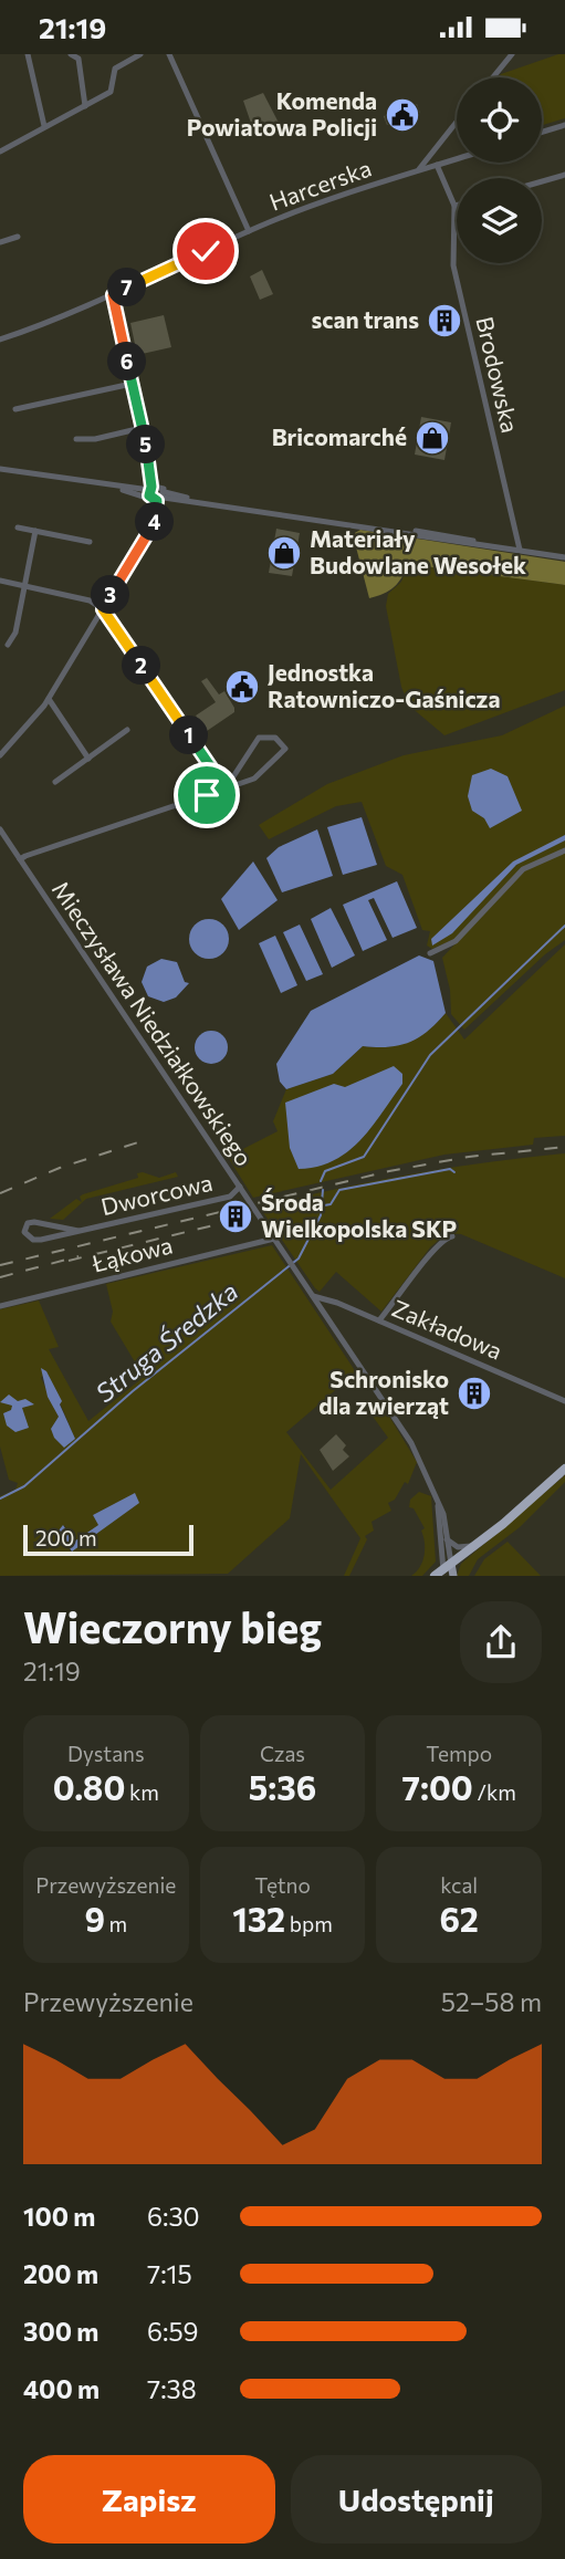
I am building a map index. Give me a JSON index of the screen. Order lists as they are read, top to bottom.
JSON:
{
  "streets": {
    "street": [
      "Harcerska",
      "Brodowska",
      "Mieczysława Niedziałkowskiego",
      "Dworcowa",
      "Łąkowa",
      "Zakładowa"
    ]
  },
  "crossings": [
    ["Mieczysława Niedziałkowskiego", "Dworcowa"],
    ["Mieczysława Niedziałkowskiego", "Łąkowa"],
    ["Mieczysława Niedziałkowskiego", "Zakładowa"]
  ],
  "water": ["Struga Średzka"],
  "places": {
    "public building": ["Komenda Powiatowa Policji", "Jednostka Ratowniczo-Gaśnicza"],
    "building": ["scan trans", "Środa Wielkopolska SKP", "Schronisko dla zwierząt"],
    "shop": ["Bricomarché", "Materiały Budowlane Wesołek"]
  },
  "scale_bar": "200 m",
  "page": {
    "status": "21:19",
    "pins": [
      "7",
      "6",
      "5",
      "4",
      "3",
      "2",
      "1"
    ],
    "scale": "200 m",
    "heading": ["Wieczorny bieg", "21:19"],
    "stats": [
      ["Dystans", "0.80 km"],
      ["Czas", "5:36"],
      ["Tempo", "7:00 /km"],
      ["Przewyższenie", "9 m"],
      ["Tętno", "132 bpm"],
      ["kcal", "62"]
    ],
    "chart": ["Przewyższenie", "52–58 m"],
    "list": [
      {
        "name": "100 m",
        "note": "6:30"
      },
      {
        "name": "200 m",
        "note": "7:15"
      },
      {
        "name": "300 m",
        "note": "6:59"
      },
      {
        "name": "400 m",
        "note": "7:38"
      }
    ],
    "buttons": ["Zapisz", "Udostępnij"]
  }
}
